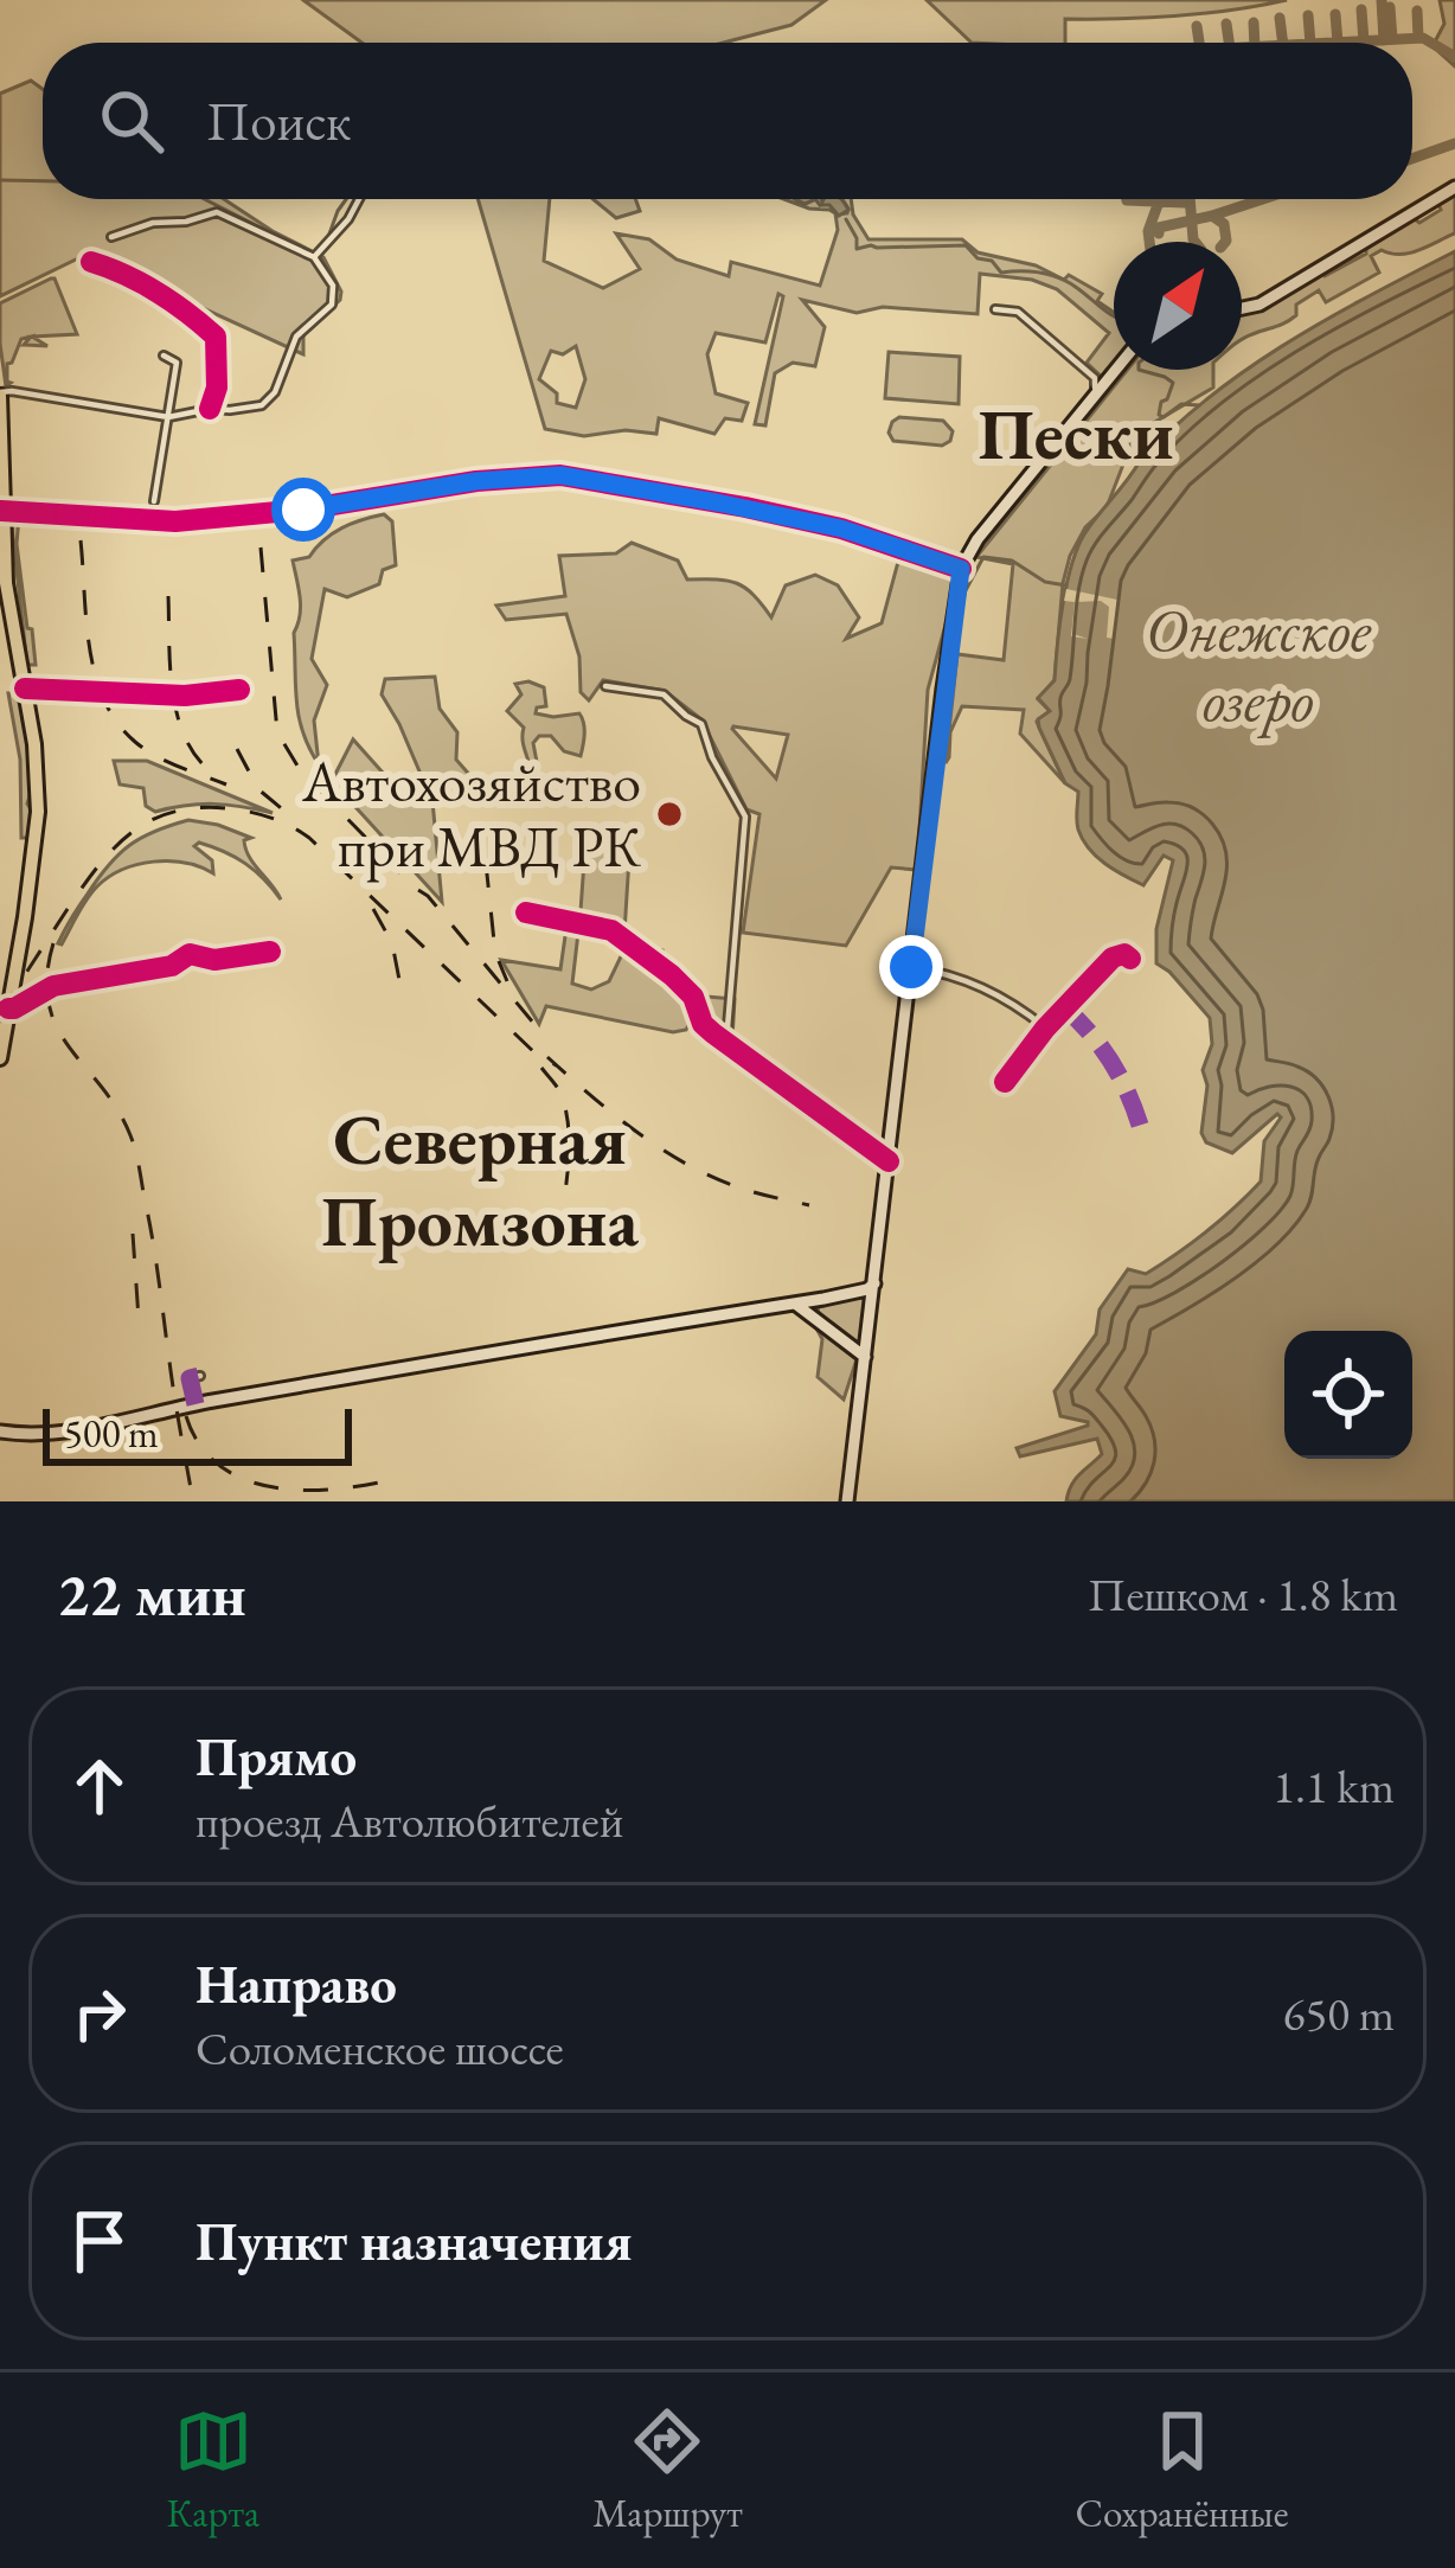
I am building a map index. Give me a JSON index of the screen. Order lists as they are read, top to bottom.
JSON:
{
  "districts": ["Пески", "Северная Промзона"],
  "water": ["Онежское озеро"],
  "places": ["Автохозяйство при МВД РК"],
  "scale_bar": "500 m",
  "north": "top right",
  "page": {
    "search": "Поиск",
    "scale": "500 m",
    "heading": ["22 мин", "Пешком · 1.8 km"],
    "list": [
      ["Прямо", "проезд Автолюбителей", "1.1 km"],
      ["Направо", "Соломенское шоссе", "650 m"],
      "Пункт назначения"
    ],
    "nav": ["Карта", "Маршрут", "Сохранённые"]
  }
}
